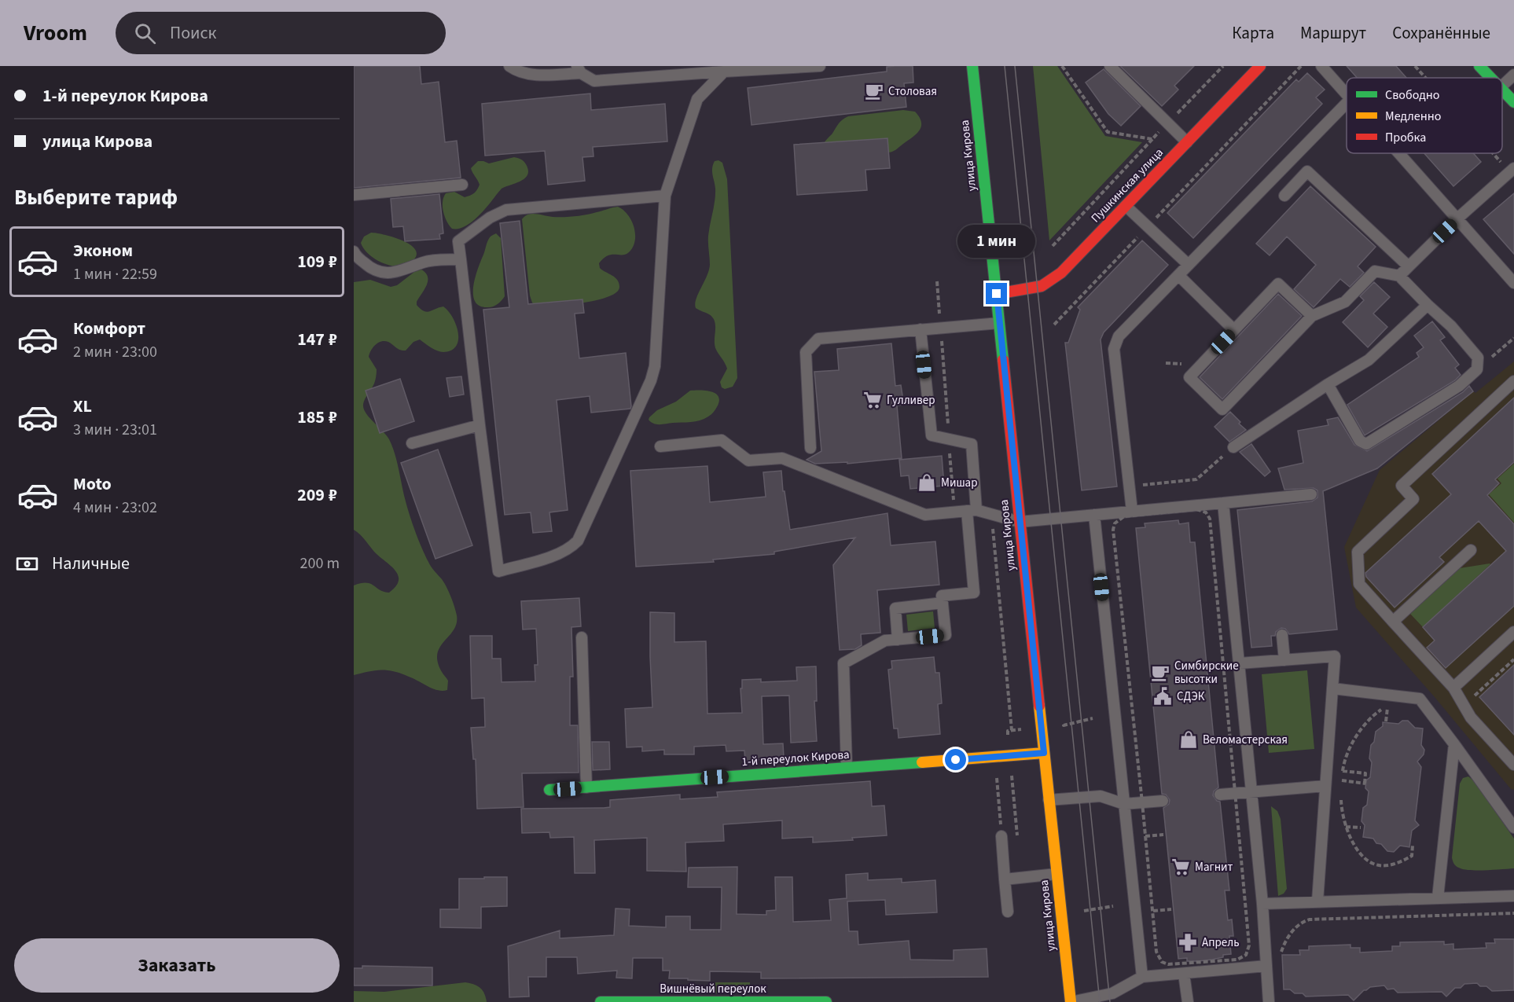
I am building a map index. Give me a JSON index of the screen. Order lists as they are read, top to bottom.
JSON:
{
  "streets": {
    "street": [
      "улица Кирова",
      "Пушкинская улица",
      "1-й переулок Кирова",
      "Вишнёвый переулок"
    ]
  },
  "crossings": [
    ["улица Кирова", "Пушкинская улица"],
    ["улица Кирова", "1-й переулок Кирова"]
  ],
  "places": {
    "cafe": ["Столовая", "Симбирские высотки"],
    "supermarket": ["Гулливер", "Магнит"],
    "shop": ["Мишар", "Веломастерская"],
    "public building": ["СДЭК"],
    "pharmacy": ["Апрель"]
  },
  "legend": ["Свободно", "Медленно", "Пробка"],
  "page": {
    "header": "Vroom",
    "search": "Поиск",
    "nav": ["Карта", "Маршрут", "Сохранённые"],
    "banner": ["1-й переулок Кирова", "улица Кирова"],
    "heading": "Выберите тариф",
    "bubble": "1 мин",
    "list": [
      {
        "name": "Эконом",
        "note": "1 мин · 22:59",
        "value": "109 ₽"
      },
      {
        "name": "Комфорт",
        "note": "2 мин · 23:00",
        "value": "147 ₽"
      },
      {
        "name": "XL",
        "note": "3 мин · 23:01",
        "value": "185 ₽"
      },
      {
        "name": "Moto",
        "note": "4 мин · 23:02",
        "value": "209 ₽"
      }
    ],
    "pay": ["Наличные", "200 m"],
    "buttons": "Заказать"
  }
}
